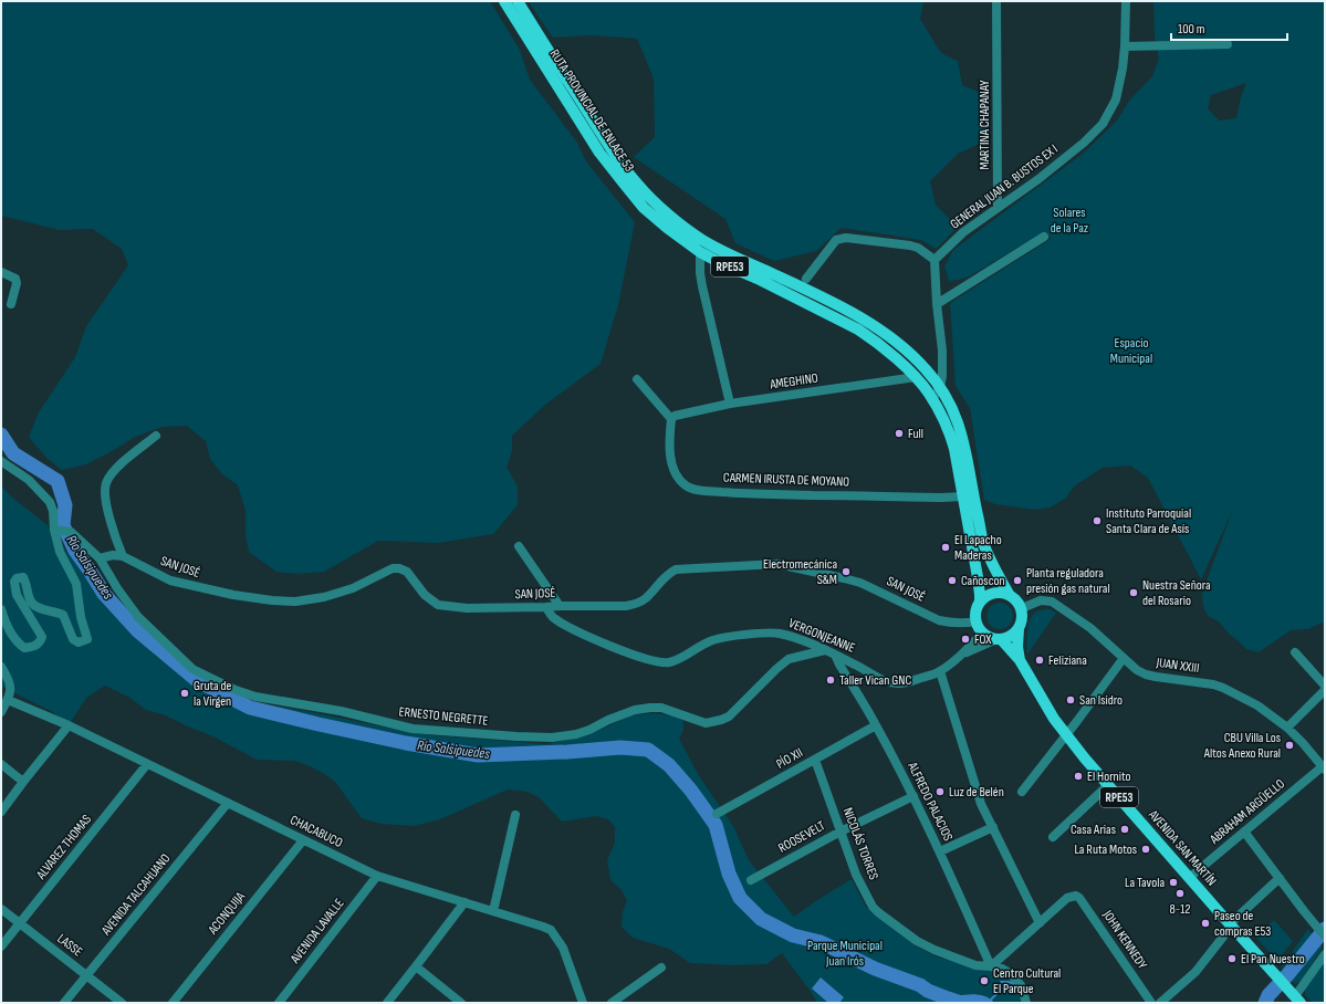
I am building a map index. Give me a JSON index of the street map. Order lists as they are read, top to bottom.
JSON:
{
  "streets": {
    "main road": ["RUTA PROVINCIAL DE ENLACE 53", "RPE53", "AVENIDA SAN MARTÍN"],
    "street": [
      "MARTINA CHAPANAY",
      "GENERAL JUAN B. BUSTOS EX I",
      "AMEGHINO",
      "CARMEN IRUSTA DE MOYANO",
      "SAN JOSÉ",
      "VERGONJEANNE",
      "JUAN XXIII",
      "ERNESTO NEGRETTE",
      "PÍO XII",
      "ALFREDO PALACIOS",
      "ABRAHAM ARGÜELLO",
      "CHACABUCO",
      "ROOSEVELT",
      "NICOLÁS TORRES",
      "ALVAREZ THOMAS",
      "AVENIDA TALCAHUANO",
      "ACONQUIJA",
      "AVENIDA LAVALLE",
      "JOHN KENNEDY",
      "LASSE"
    ]
  },
  "crossings": [
    ["RUTA PROVINCIAL DE ENLACE 53", "RPE53"],
    ["RUTA PROVINCIAL DE ENLACE 53", "AMEGHINO"],
    ["RUTA PROVINCIAL DE ENLACE 53", "CARMEN IRUSTA DE MOYANO"],
    ["RUTA PROVINCIAL DE ENLACE 53", "SAN JOSÉ"],
    ["RUTA PROVINCIAL DE ENLACE 53", "VERGONJEANNE"],
    ["RUTA PROVINCIAL DE ENLACE 53", "JUAN XXIII"],
    ["RUTA PROVINCIAL DE ENLACE 53", "AVENIDA SAN MARTÍN"],
    ["MARTINA CHAPANAY", "GENERAL JUAN B. BUSTOS EX I"],
    ["RPE53", "SAN JOSÉ"],
    ["RPE53", "VERGONJEANNE"],
    ["RPE53", "JUAN XXIII"],
    ["RPE53", "AVENIDA SAN MARTÍN"],
    ["AMEGHINO", "CARMEN IRUSTA DE MOYANO"],
    ["SAN JOSÉ", "VERGONJEANNE"],
    ["SAN JOSÉ", "JUAN XXIII"],
    ["SAN JOSÉ", "AVENIDA SAN MARTÍN"],
    ["VERGONJEANNE", "JUAN XXIII"],
    ["VERGONJEANNE", "ERNESTO NEGRETTE"],
    ["VERGONJEANNE", "ALFREDO PALACIOS"],
    ["VERGONJEANNE", "AVENIDA SAN MARTÍN"],
    ["JUAN XXIII", "ABRAHAM ARGÜELLO"],
    ["JUAN XXIII", "AVENIDA SAN MARTÍN"],
    ["PÍO XII", "ALFREDO PALACIOS"],
    ["PÍO XII", "NICOLÁS TORRES"],
    ["ALFREDO PALACIOS", "ROOSEVELT"],
    ["ALFREDO PALACIOS", "NICOLÁS TORRES"],
    ["ABRAHAM ARGÜELLO", "AVENIDA SAN MARTÍN"],
    ["CHACABUCO", "ALVAREZ THOMAS"],
    ["CHACABUCO", "AVENIDA TALCAHUANO"],
    ["CHACABUCO", "ACONQUIJA"],
    ["CHACABUCO", "AVENIDA LAVALLE"],
    ["ROOSEVELT", "NICOLÁS TORRES"],
    ["ALVAREZ THOMAS", "LASSE"],
    ["AVENIDA TALCAHUANO", "LASSE"]
  ],
  "water": ["Río Salsipuedes"],
  "parks": ["Solares de la Paz", "Espacio Municipal", "Parque Municipal Juan Irós"],
  "places": [
    "Full",
    "Instituto Parroquial Santa Clara de Asís",
    "El Lapacho Maderas",
    "Electromecánica S&M",
    "Cañoscon",
    "Planta reguladora presión gas natural",
    "Nuestra Señora del Rosario",
    "FOX",
    "Feliziana",
    "Taller Vican GNC",
    "Gruta de la Virgen",
    "San Isidro",
    "CBU Villa Los Altos Anexo Rural",
    "El Hornito",
    "Luz de Belén",
    "Casa Arias",
    "La Ruta Motos",
    "La Tavola",
    "8-12",
    "Paseo de compras E53",
    "El Pan Nuestro",
    "Centro Cultural El Parque"
  ],
  "scale_bar": "100 m"
}
